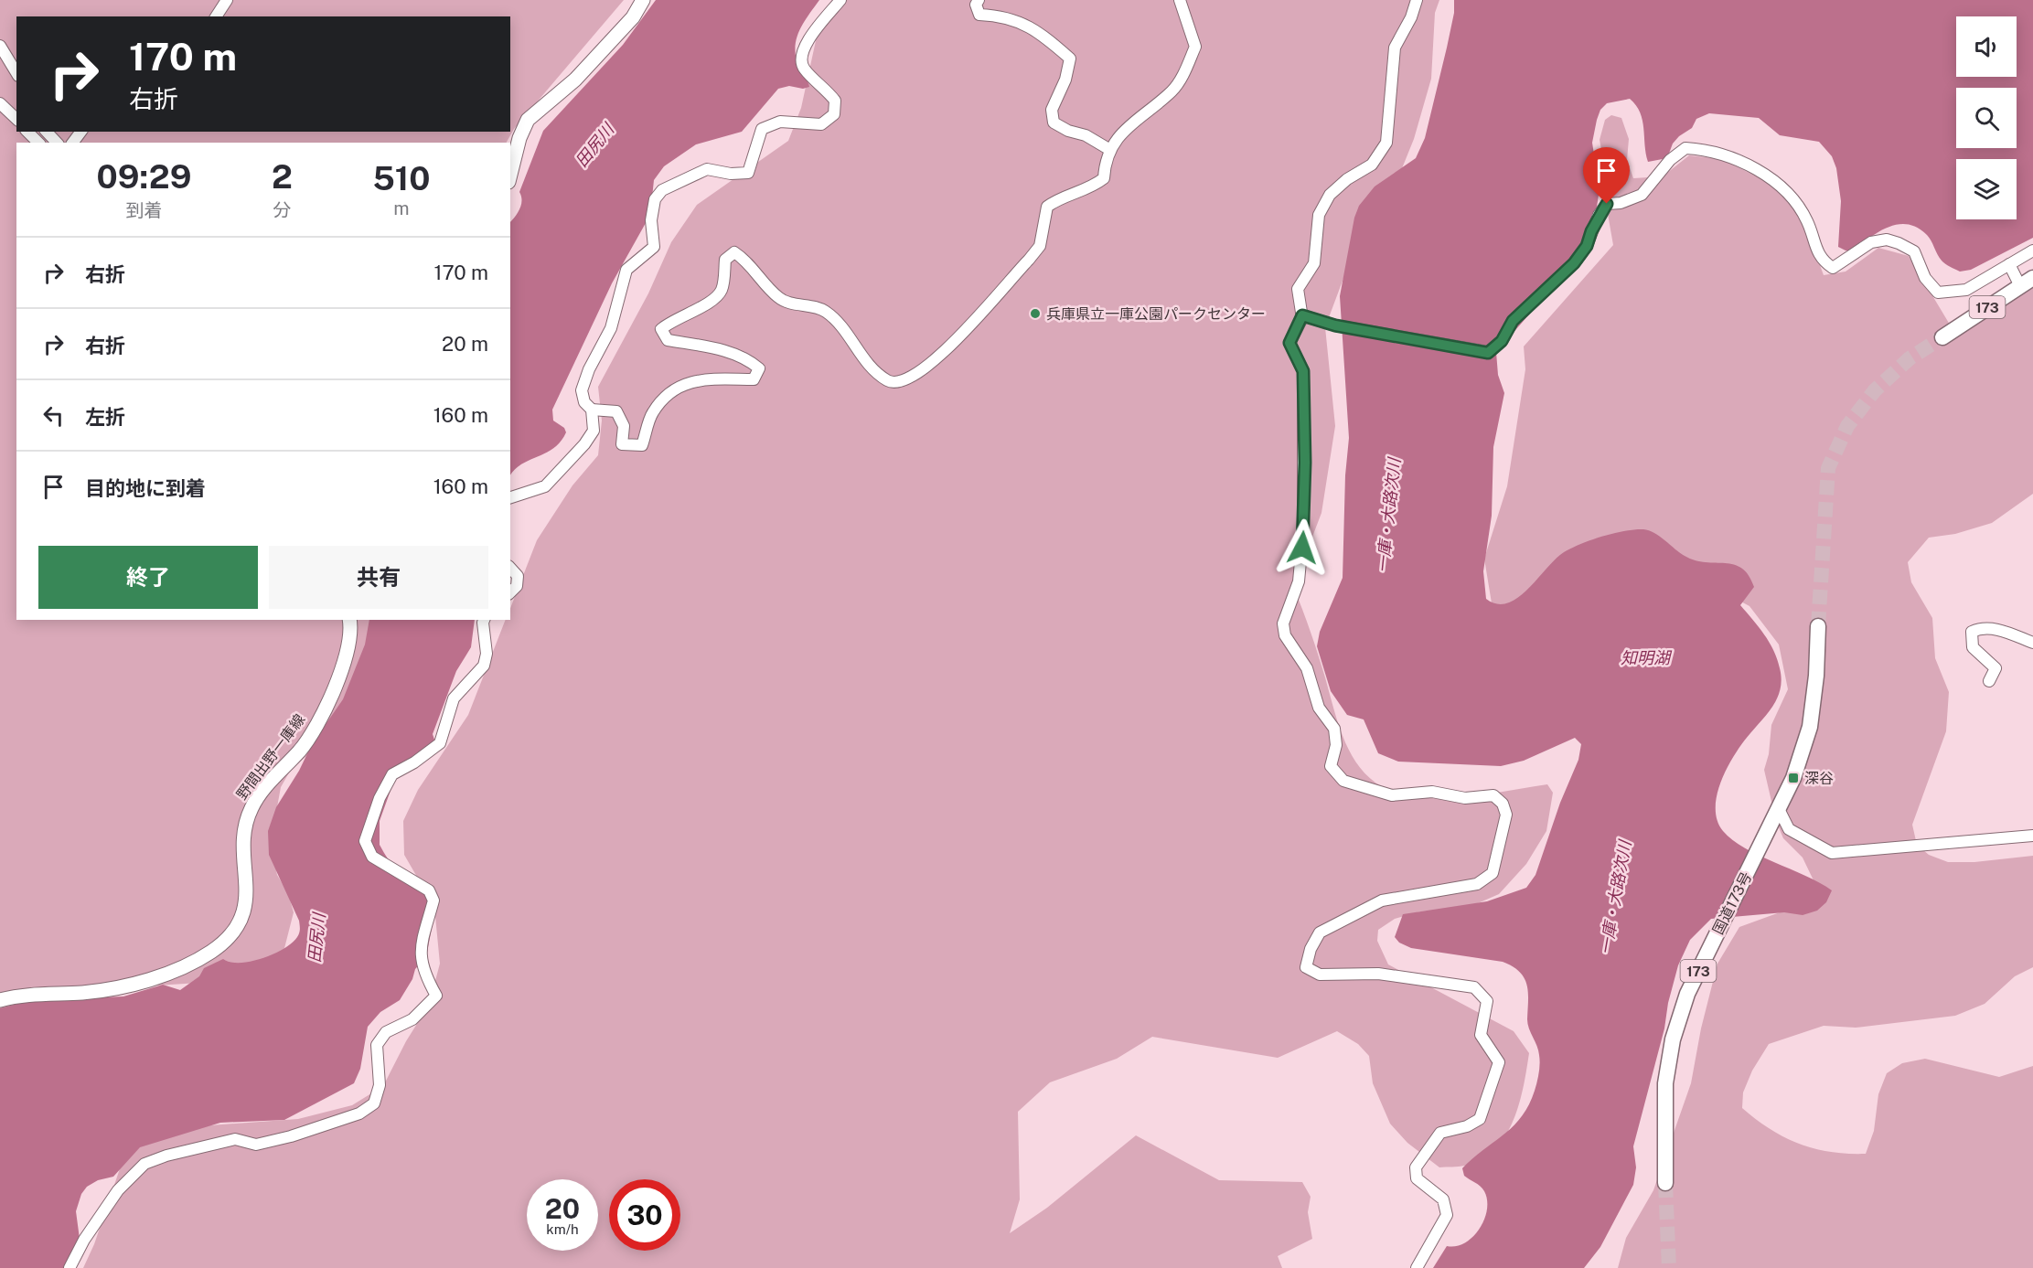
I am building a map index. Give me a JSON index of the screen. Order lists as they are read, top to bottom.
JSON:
{
  "streets": {
    "highway": ["173", "国道173号"],
    "main road": ["野間出野一庫線"]
  },
  "water": ["田尻川", "一庫・大路次川", "知明湖"],
  "places": {
    "other": ["兵庫県立一庫公園パークセンター"],
    "transit": ["深谷"]
  },
  "page": {
    "turn": ["170 m", "右折"],
    "eta": [
      "09:29",
      "到着",
      "2",
      "分",
      "510",
      "m"
    ],
    "list": [
      {
        "name": "右折",
        "value": "170 m"
      },
      {
        "name": "右折",
        "value": "20 m"
      },
      {
        "name": "左折",
        "value": "160 m"
      },
      {
        "name": "目的地に到着",
        "value": "160 m"
      }
    ],
    "buttons": ["終了", "共有"],
    "speed": "20 km/h",
    "limit": "30"
  }
}
